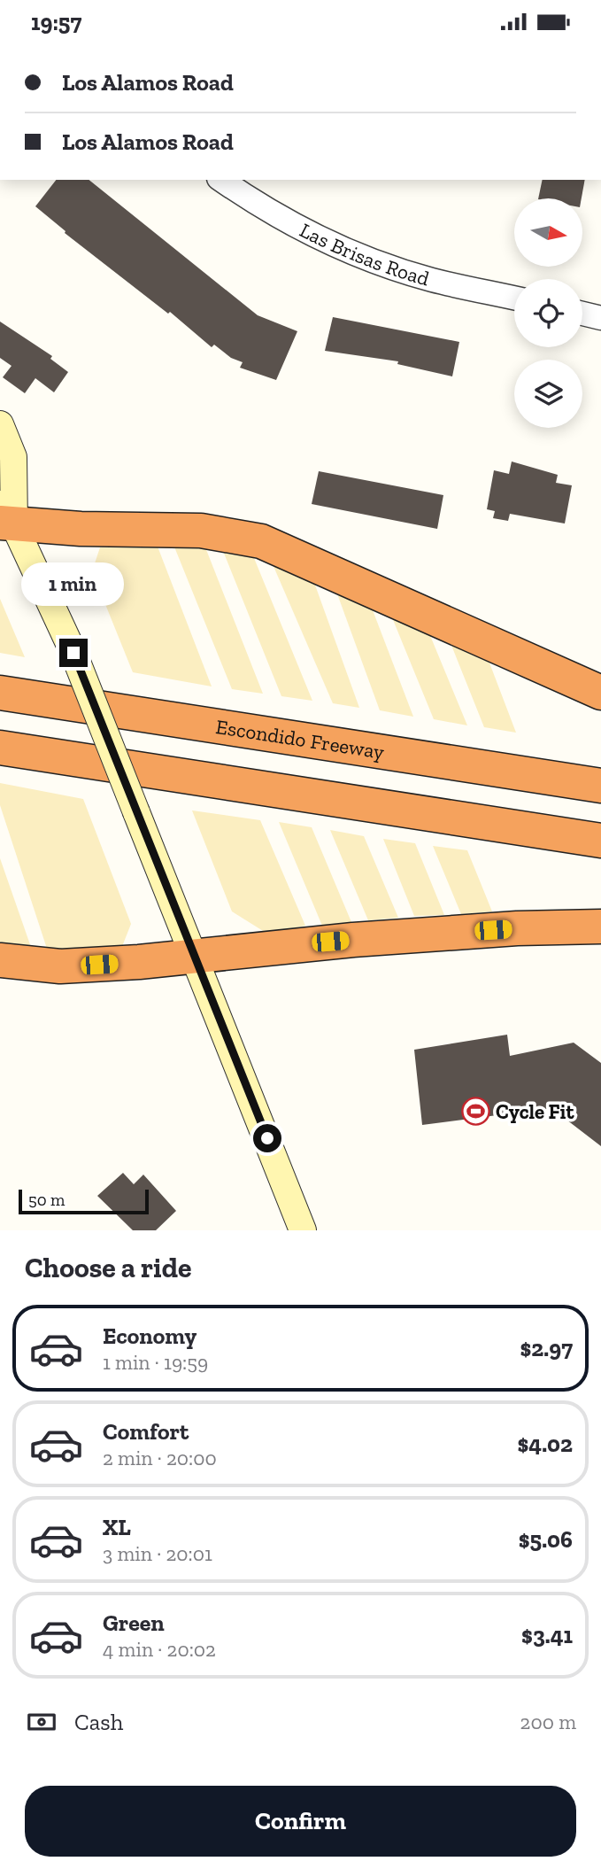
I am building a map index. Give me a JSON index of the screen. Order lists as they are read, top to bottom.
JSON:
{
  "streets": {
    "highway": ["Escondido Freeway"],
    "street": ["Las Brisas Road"]
  },
  "places": {
    "sports": ["Cycle Fit"]
  },
  "scale_bar": "50 m",
  "north": "right",
  "page": {
    "status": "19:57",
    "banner": ["Los Alamos Road", "Los Alamos Road"],
    "bubble": "1 min",
    "scale": "50 m",
    "heading": "Choose a ride",
    "list": [
      {
        "name": "Economy",
        "note": "1 min · 19:59",
        "value": "$2.97"
      },
      {
        "name": "Comfort",
        "note": "2 min · 20:00",
        "value": "$4.02"
      },
      {
        "name": "XL",
        "note": "3 min · 20:01",
        "value": "$5.06"
      },
      {
        "name": "Green",
        "note": "4 min · 20:02",
        "value": "$3.41"
      }
    ],
    "pay": ["Cash", "200 m"],
    "buttons": "Confirm"
  }
}
